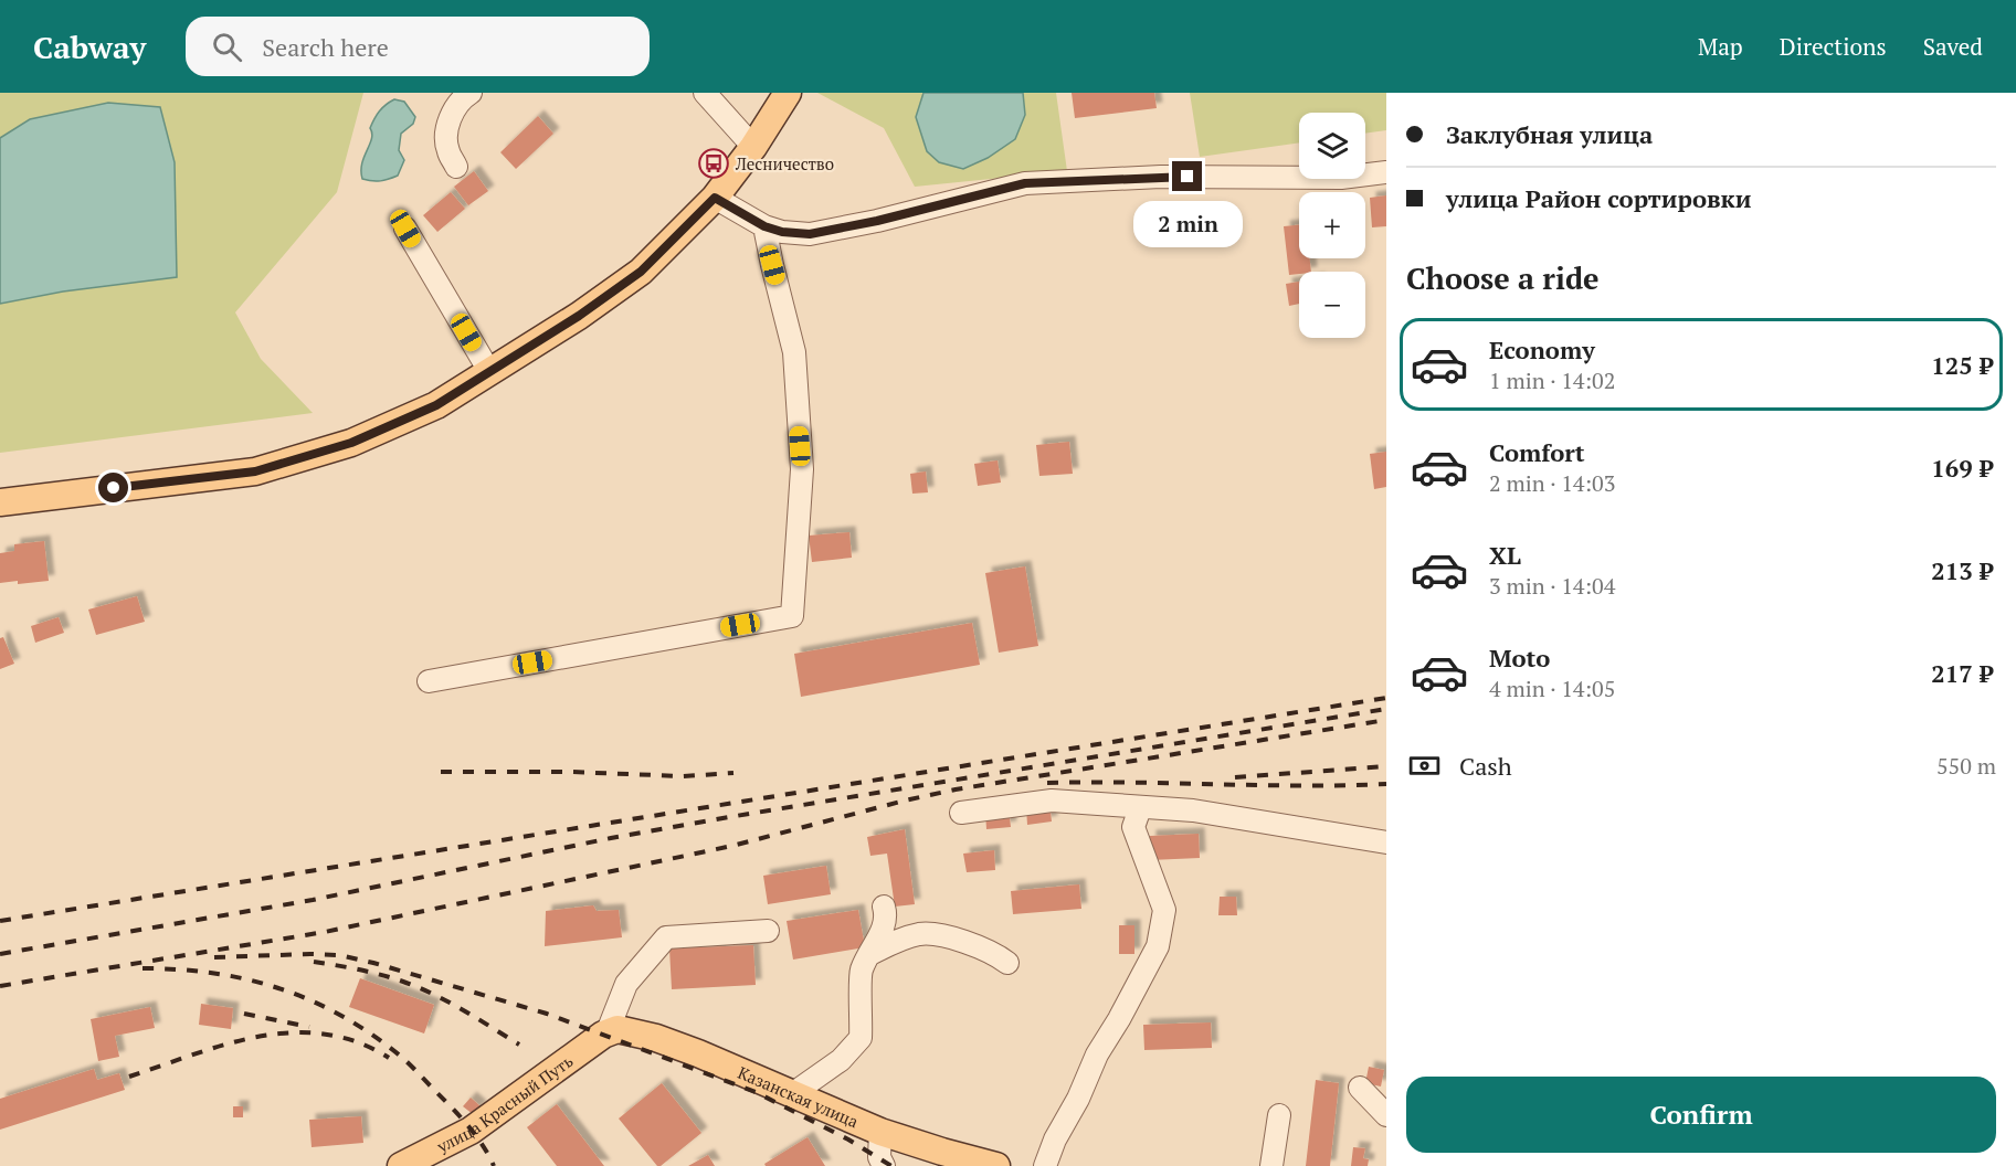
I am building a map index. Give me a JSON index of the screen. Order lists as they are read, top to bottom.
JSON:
{
  "streets": {
    "main road": ["Казанская улица", "улица Красный Путь"]
  },
  "crossings": [
    ["Казанская улица", "улица Красный Путь"]
  ],
  "places": {
    "bus stop": ["Лесничество"]
  },
  "page": {
    "header": "Cabway",
    "search": "Search here",
    "nav": ["Map", "Directions", "Saved"],
    "banner": ["Заклубная улица", "улица Район сортировки"],
    "map_buttons": ["+", "−"],
    "bubble": "2 min",
    "heading": "Choose a ride",
    "list": [
      {
        "name": "Economy",
        "note": "1 min · 14:02",
        "value": "125 ₽"
      },
      {
        "name": "Comfort",
        "note": "2 min · 14:03",
        "value": "169 ₽"
      },
      {
        "name": "XL",
        "note": "3 min · 14:04",
        "value": "213 ₽"
      },
      {
        "name": "Moto",
        "note": "4 min · 14:05",
        "value": "217 ₽"
      }
    ],
    "pay": ["Cash", "550 m"],
    "buttons": "Confirm"
  }
}
